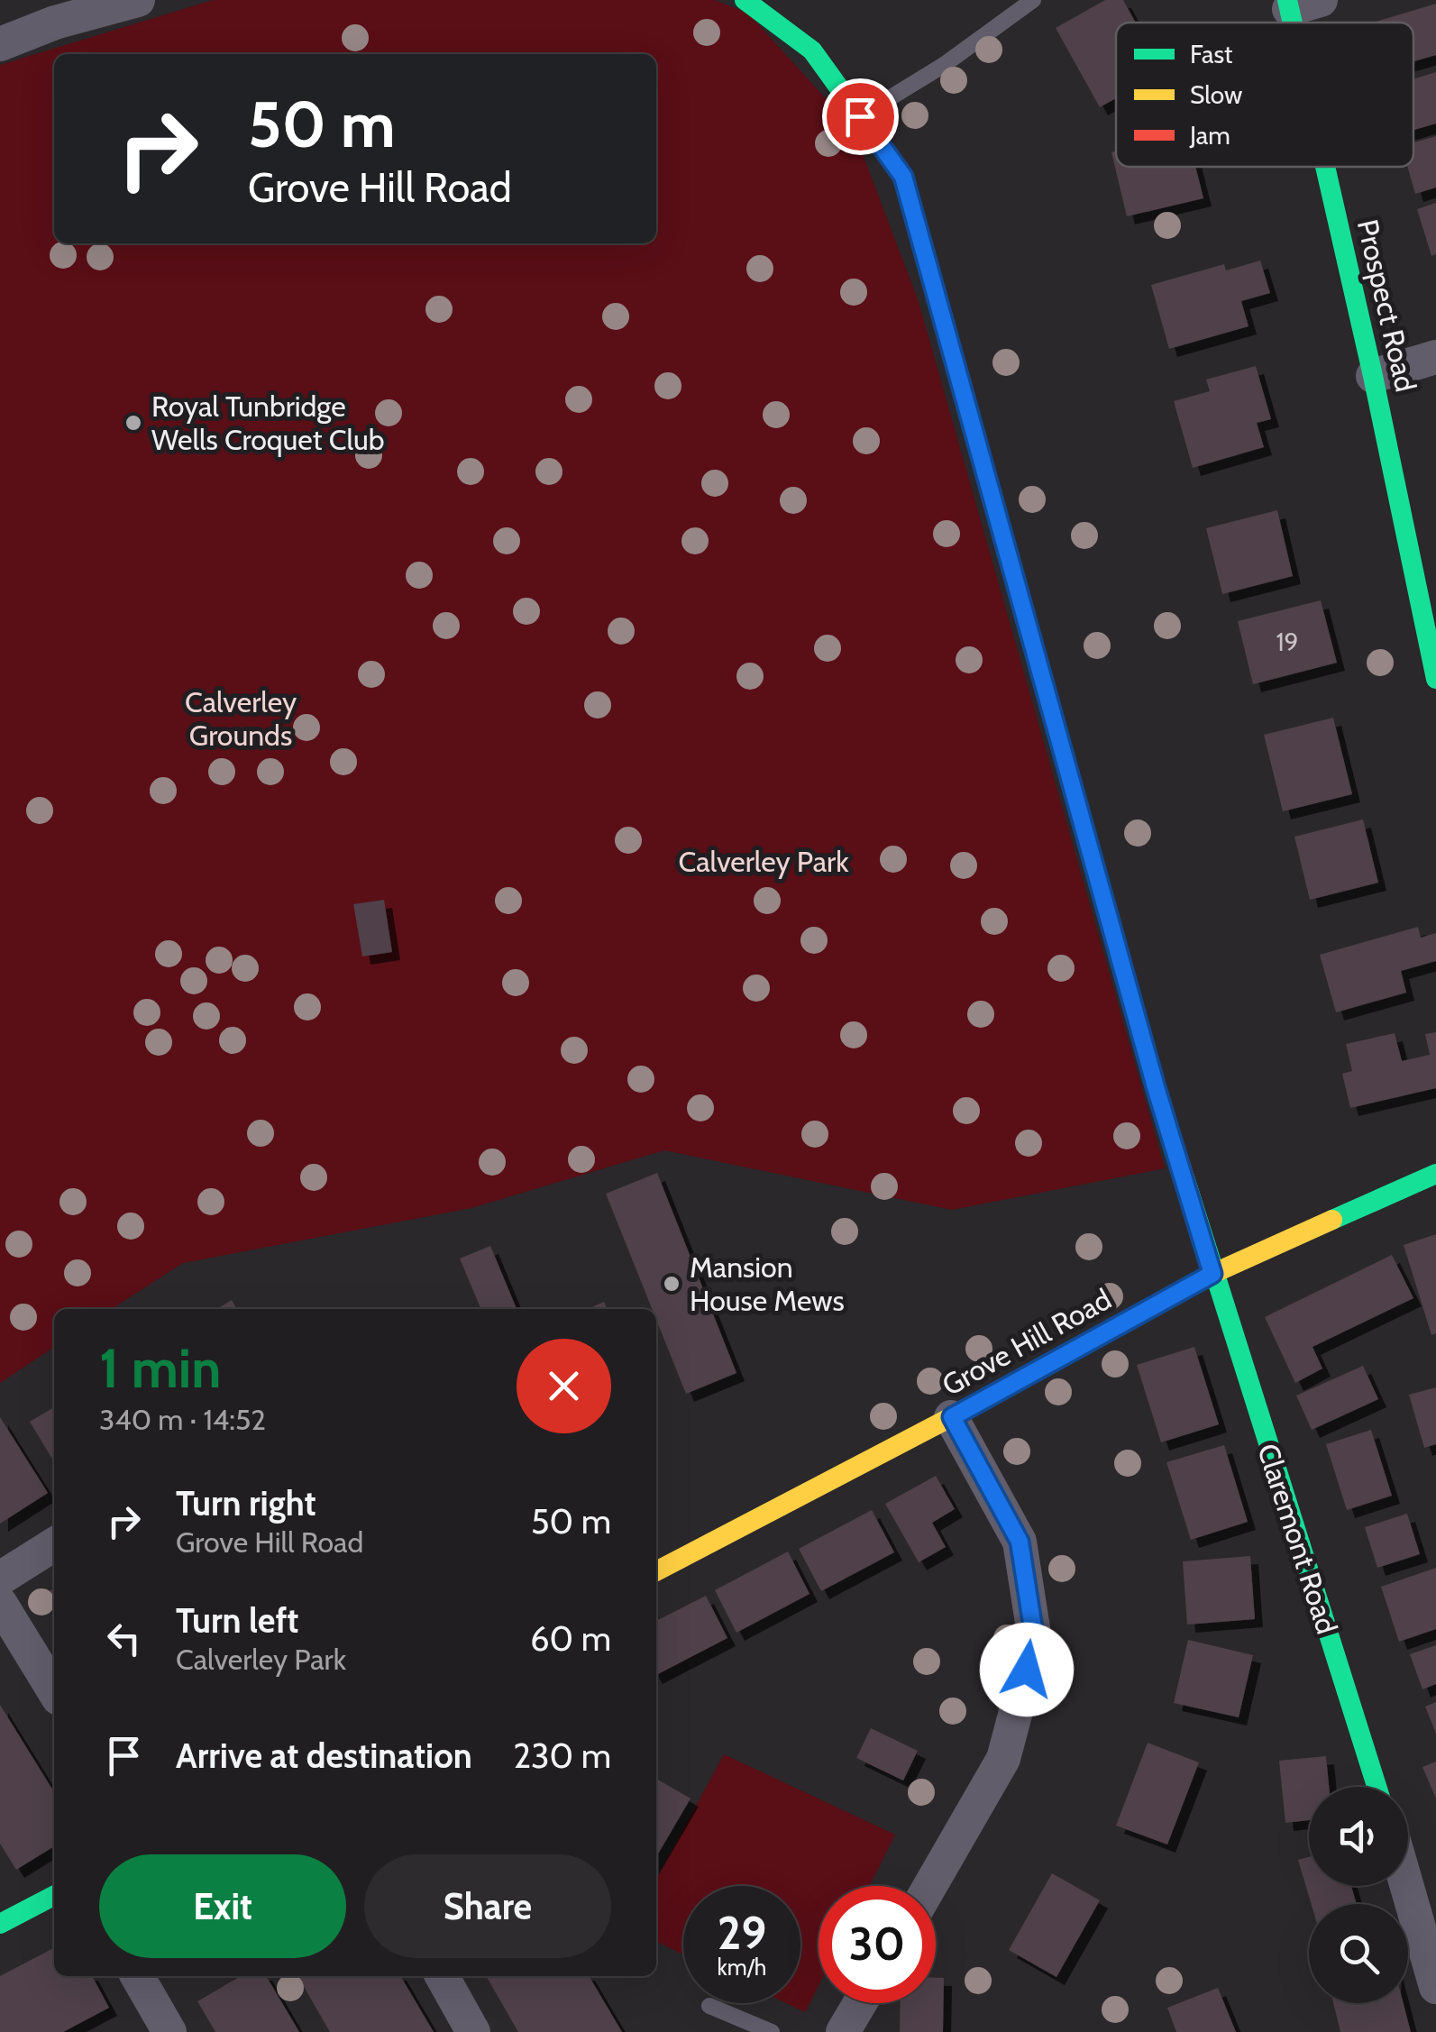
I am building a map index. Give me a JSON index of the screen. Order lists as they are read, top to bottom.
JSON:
{
  "streets": {
    "street": ["Prospect Road", "Grove Hill Road", "Claremont Road"]
  },
  "crossings": [
    ["Grove Hill Road", "Claremont Road"]
  ],
  "parks": ["Calverley Grounds", "Calverley Park"],
  "places": ["Royal Tunbridge Wells Croquet Club", "Mansion House Mews"],
  "house_numbers": ["19"],
  "legend": ["Fast", "Slow", "Jam"],
  "page": {
    "turn": ["50 m", "Grove Hill Road"],
    "heading": ["1 min", "340 m · 14:52"],
    "list": [
      {
        "name": "Turn right",
        "note": "Grove Hill Road",
        "value": "50 m"
      },
      {
        "name": "Turn left",
        "note": "Calverley Park",
        "value": "60 m"
      },
      {
        "name": "Arrive at destination",
        "value": "230 m"
      }
    ],
    "buttons": ["Exit", "Share"],
    "speed": "29 km/h",
    "limit": "30"
  }
}
